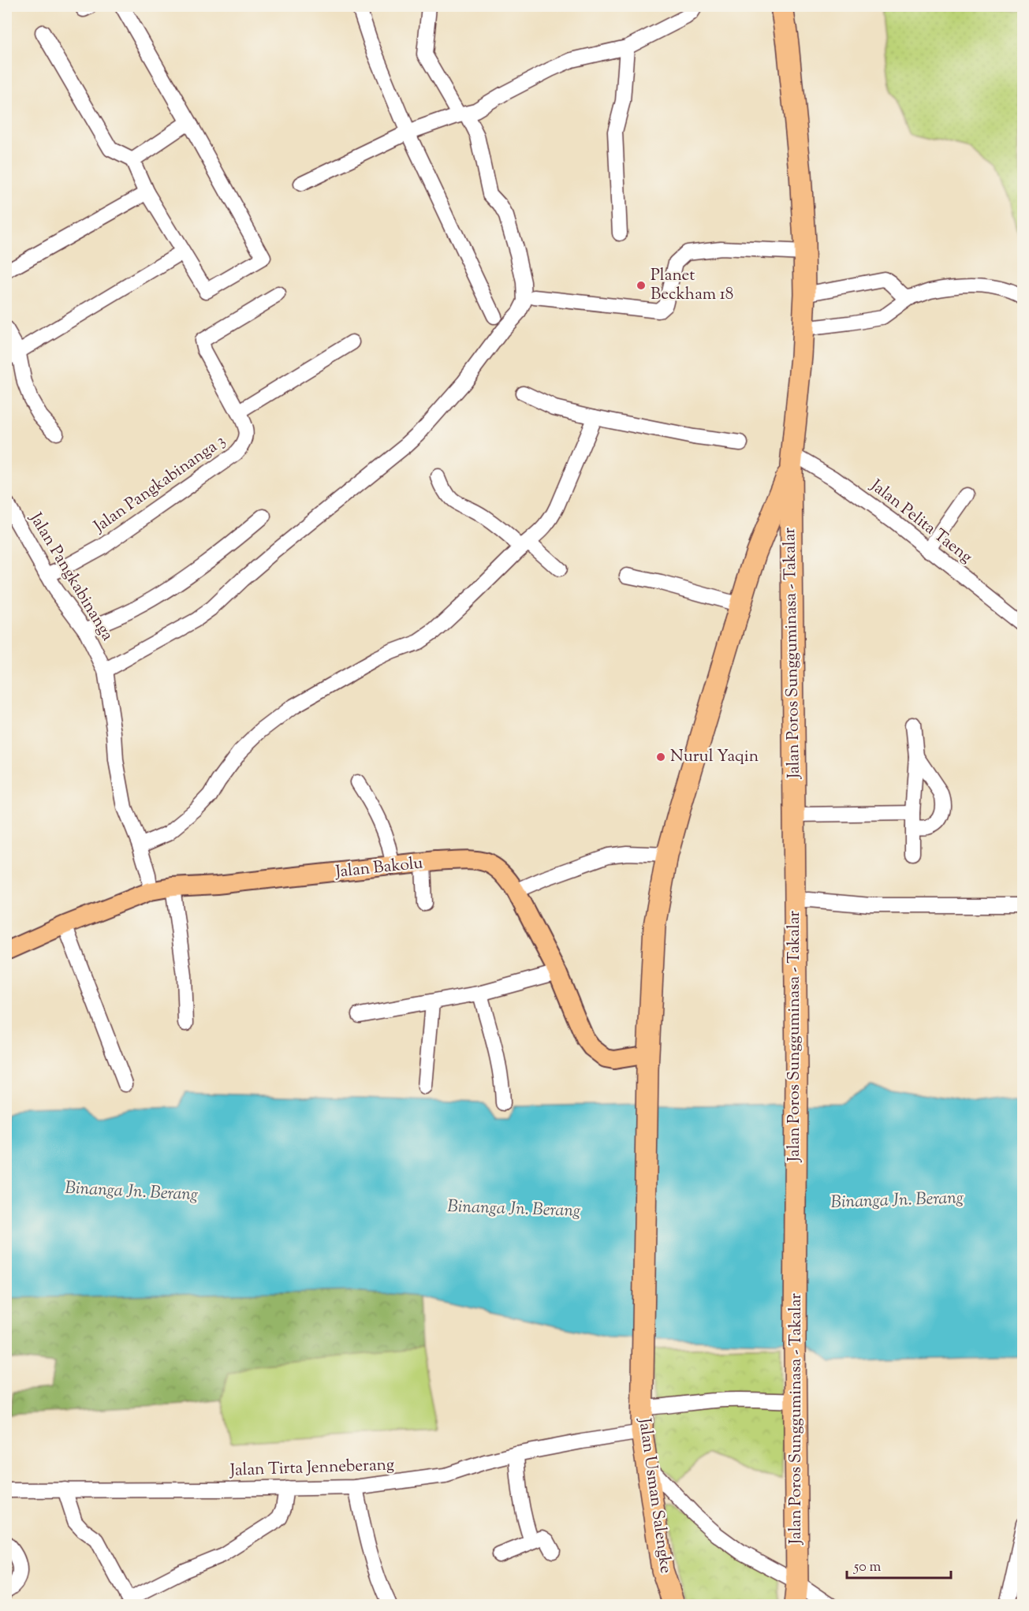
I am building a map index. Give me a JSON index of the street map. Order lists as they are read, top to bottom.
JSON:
{
  "streets": {
    "highway": ["Jalan Poros Sungguminasa - Takalar", "Jalan Usman Salengke"],
    "main road": ["Jalan Bakolu"],
    "street": [
      "Jalan Pangkabinanga 3",
      "Jalan Pelita Taeng",
      "Jalan Pangkabinanga",
      "Jalan Tirta Jenneberang"
    ]
  },
  "crossings": [
    ["Jalan Pangkabinanga 3", "Jalan Pangkabinanga"],
    ["Jalan Pelita Taeng", "Jalan Poros Sungguminasa - Takalar"],
    ["Jalan Pangkabinanga", "Jalan Bakolu"],
    ["Jalan Poros Sungguminasa - Takalar", "Jalan Bakolu"],
    ["Jalan Poros Sungguminasa - Takalar", "Jalan Usman Salengke"],
    ["Jalan Tirta Jenneberang", "Jalan Usman Salengke"]
  ],
  "water": ["Binanga Jn. Berang"],
  "places": ["Planet Beckham 18", "Nurul Yaqin"],
  "scale_bar": "50 m"
}
